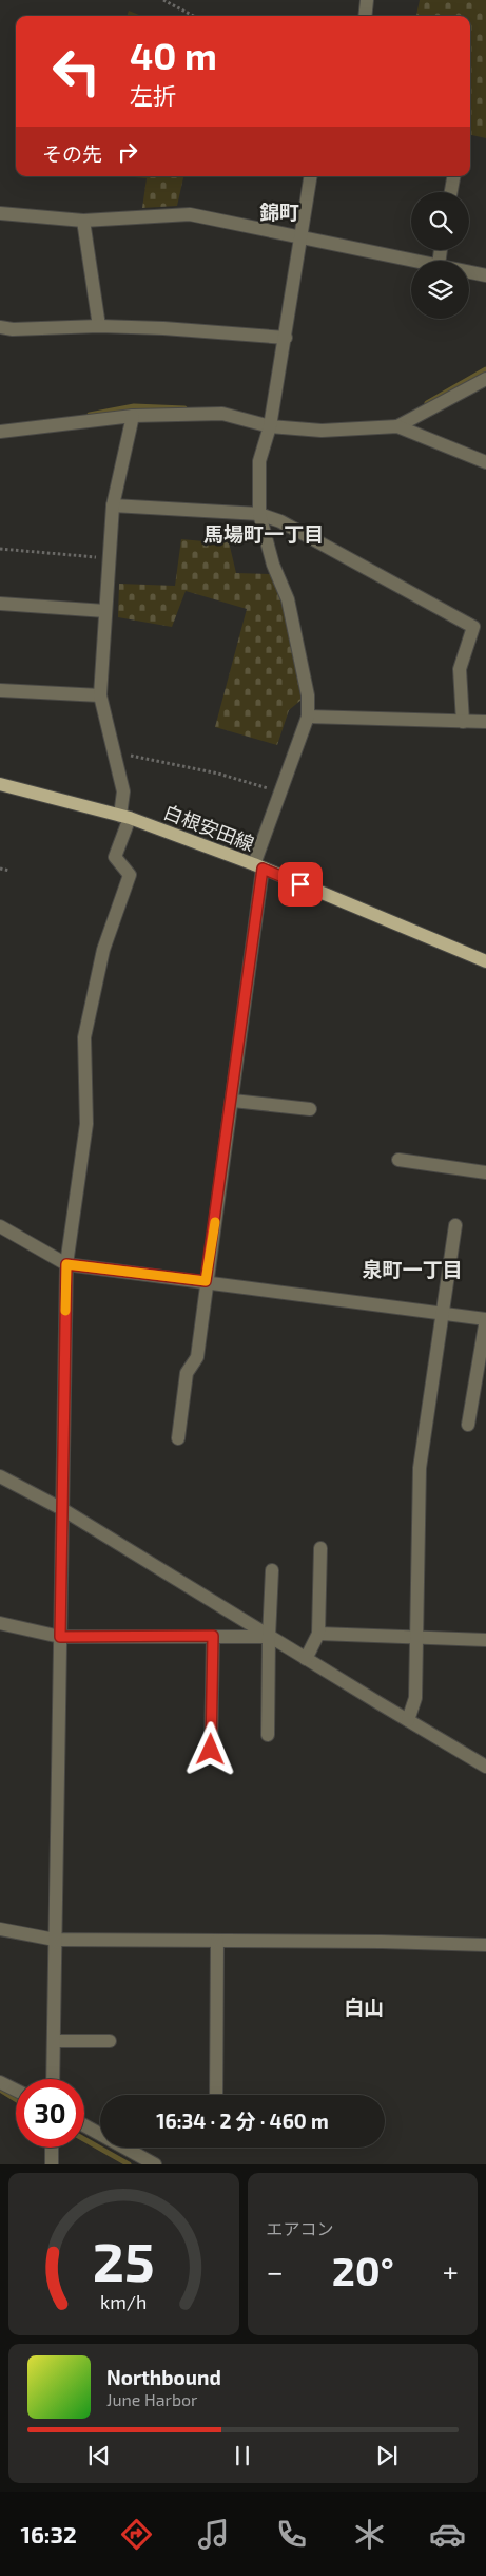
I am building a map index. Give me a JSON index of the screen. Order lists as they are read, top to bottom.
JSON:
{
  "streets": {
    "main road": ["白根安田線"]
  },
  "districts": [
    "錦町",
    "馬場町一丁目",
    "泉町一丁目",
    "白山"
  ],
  "page": {
    "turn": ["40 m", "左折"],
    "then": "その先",
    "limit": "30",
    "trip": "16:34 · 2 分 · 460 m",
    "tile": "エアコン",
    "heat": ["−", "20°", "+"],
    "song": ["Northbound", "June Harbor"],
    "tabs": "16:32",
    "gauge": ["25", "km/h"]
  }
}
